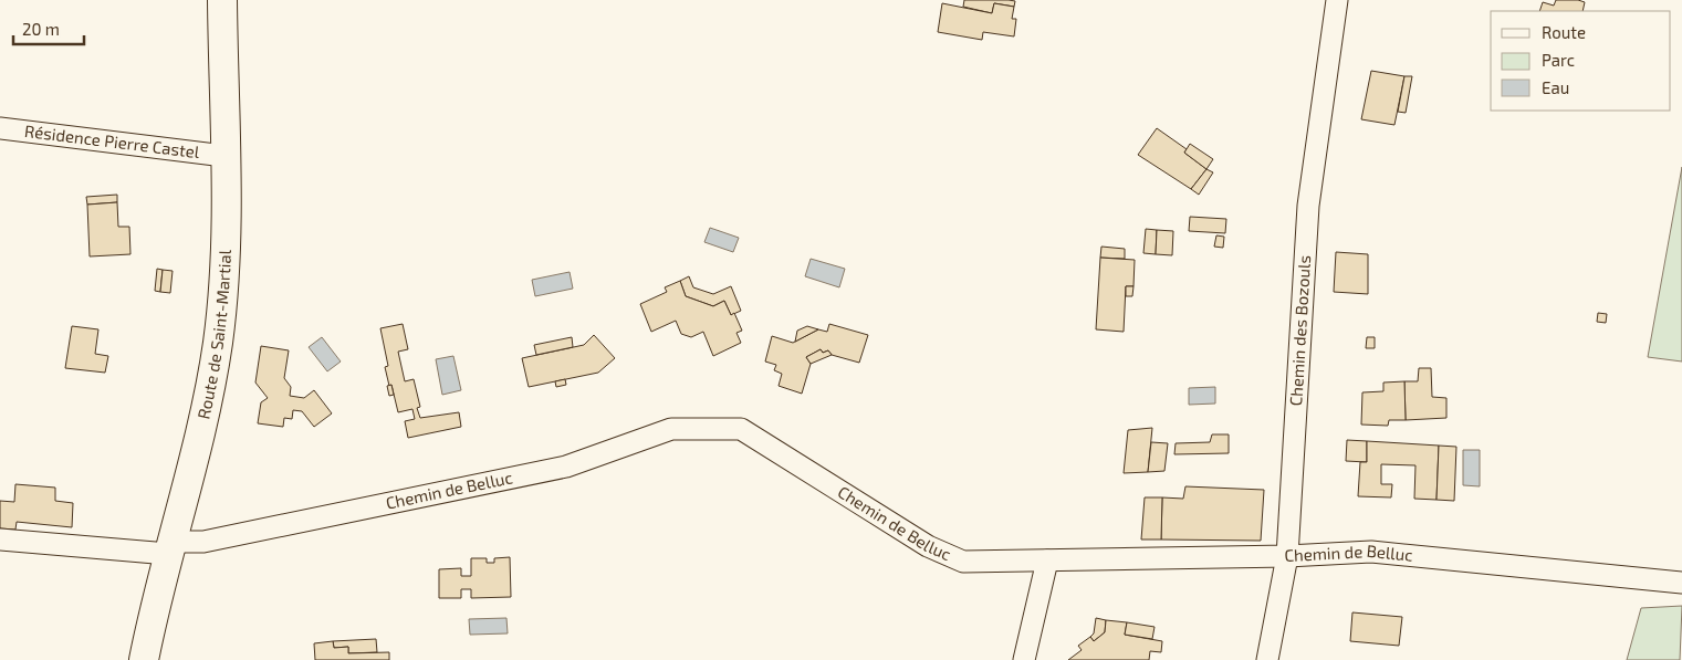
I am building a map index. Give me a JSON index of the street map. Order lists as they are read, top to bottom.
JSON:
{
  "streets": {
    "main road": ["Route de Saint-Martial"],
    "street": ["Résidence Pierre Castel", "Chemin des Bozouls", "Chemin de Belluc"]
  },
  "crossings": [
    ["Résidence Pierre Castel", "Route de Saint-Martial"],
    ["Chemin des Bozouls", "Chemin de Belluc"],
    ["Route de Saint-Martial", "Chemin de Belluc"]
  ],
  "legend": ["Route", "Parc", "Eau"],
  "scale_bar": "20 m"
}
